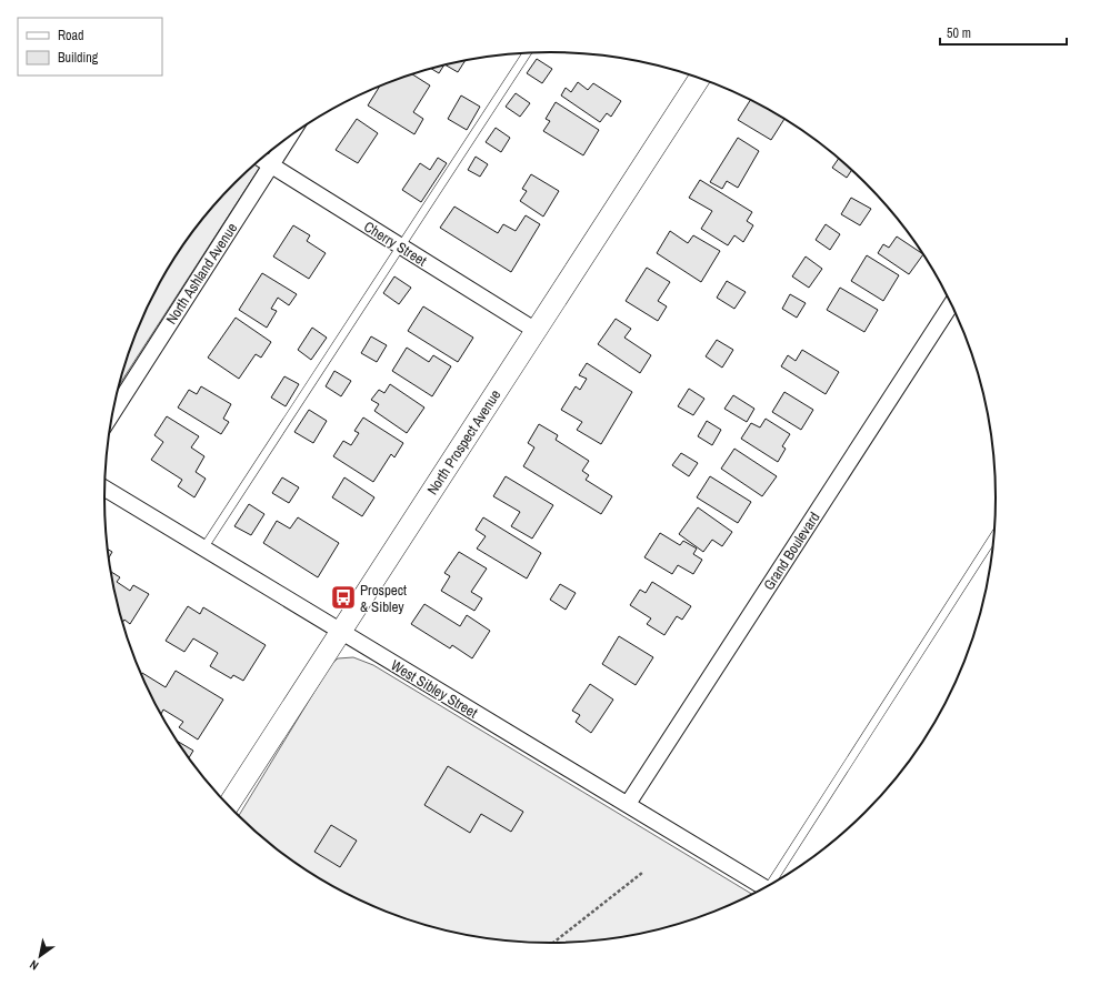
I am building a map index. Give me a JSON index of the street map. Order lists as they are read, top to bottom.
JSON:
{
  "streets": {
    "street": [
      "Cherry Street",
      "North Ashland Avenue",
      "North Prospect Avenue",
      "Grand Boulevard",
      "West Sibley Street"
    ]
  },
  "crossings": [
    ["Cherry Street", "North Ashland Avenue"],
    ["Cherry Street", "North Prospect Avenue"],
    ["North Prospect Avenue", "West Sibley Street"],
    ["Grand Boulevard", "West Sibley Street"]
  ],
  "places": {
    "bus stop": ["Prospect & Sibley"]
  },
  "legend": ["Road", "Building"],
  "scale_bar": "50 m",
  "north": "bottom left"
}
